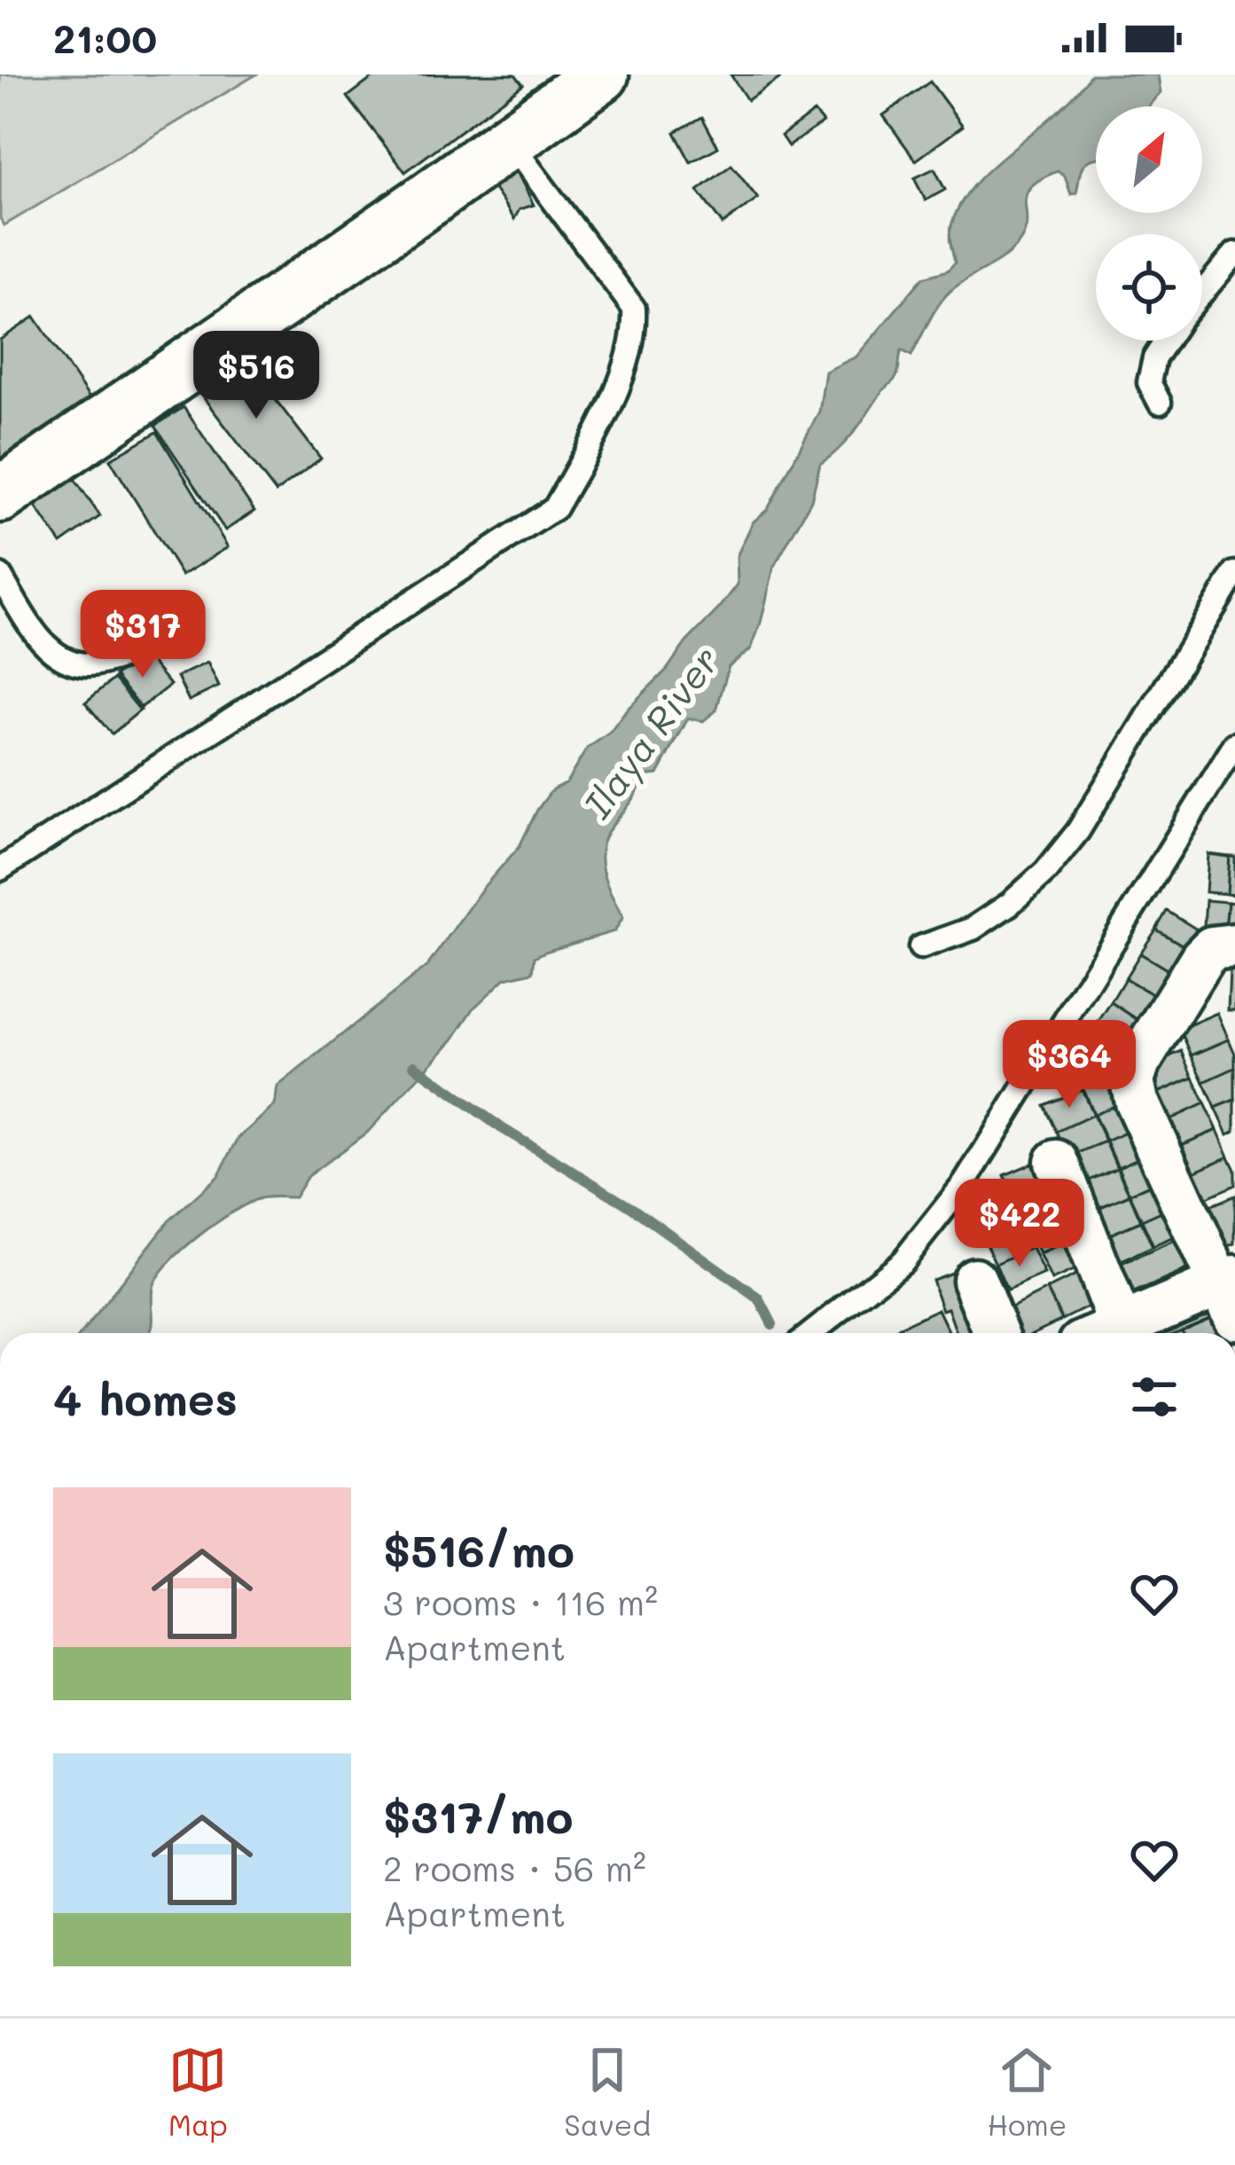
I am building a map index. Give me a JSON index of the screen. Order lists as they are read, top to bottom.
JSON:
{
  "water": ["Ilaya River"],
  "north": "top right",
  "page": {
    "status": "21:00",
    "price": [
      "$516",
      "$317",
      "$364",
      "$422"
    ],
    "heading": "4 homes",
    "list": [
      {
        "name": "$516/mo",
        "note": "3 rooms · 116 m² · Apartment"
      },
      {
        "name": "$317/mo",
        "note": "2 rooms · 56 m² · Apartment"
      }
    ],
    "tabs": ["Map", "Saved", "Home"]
  }
}
